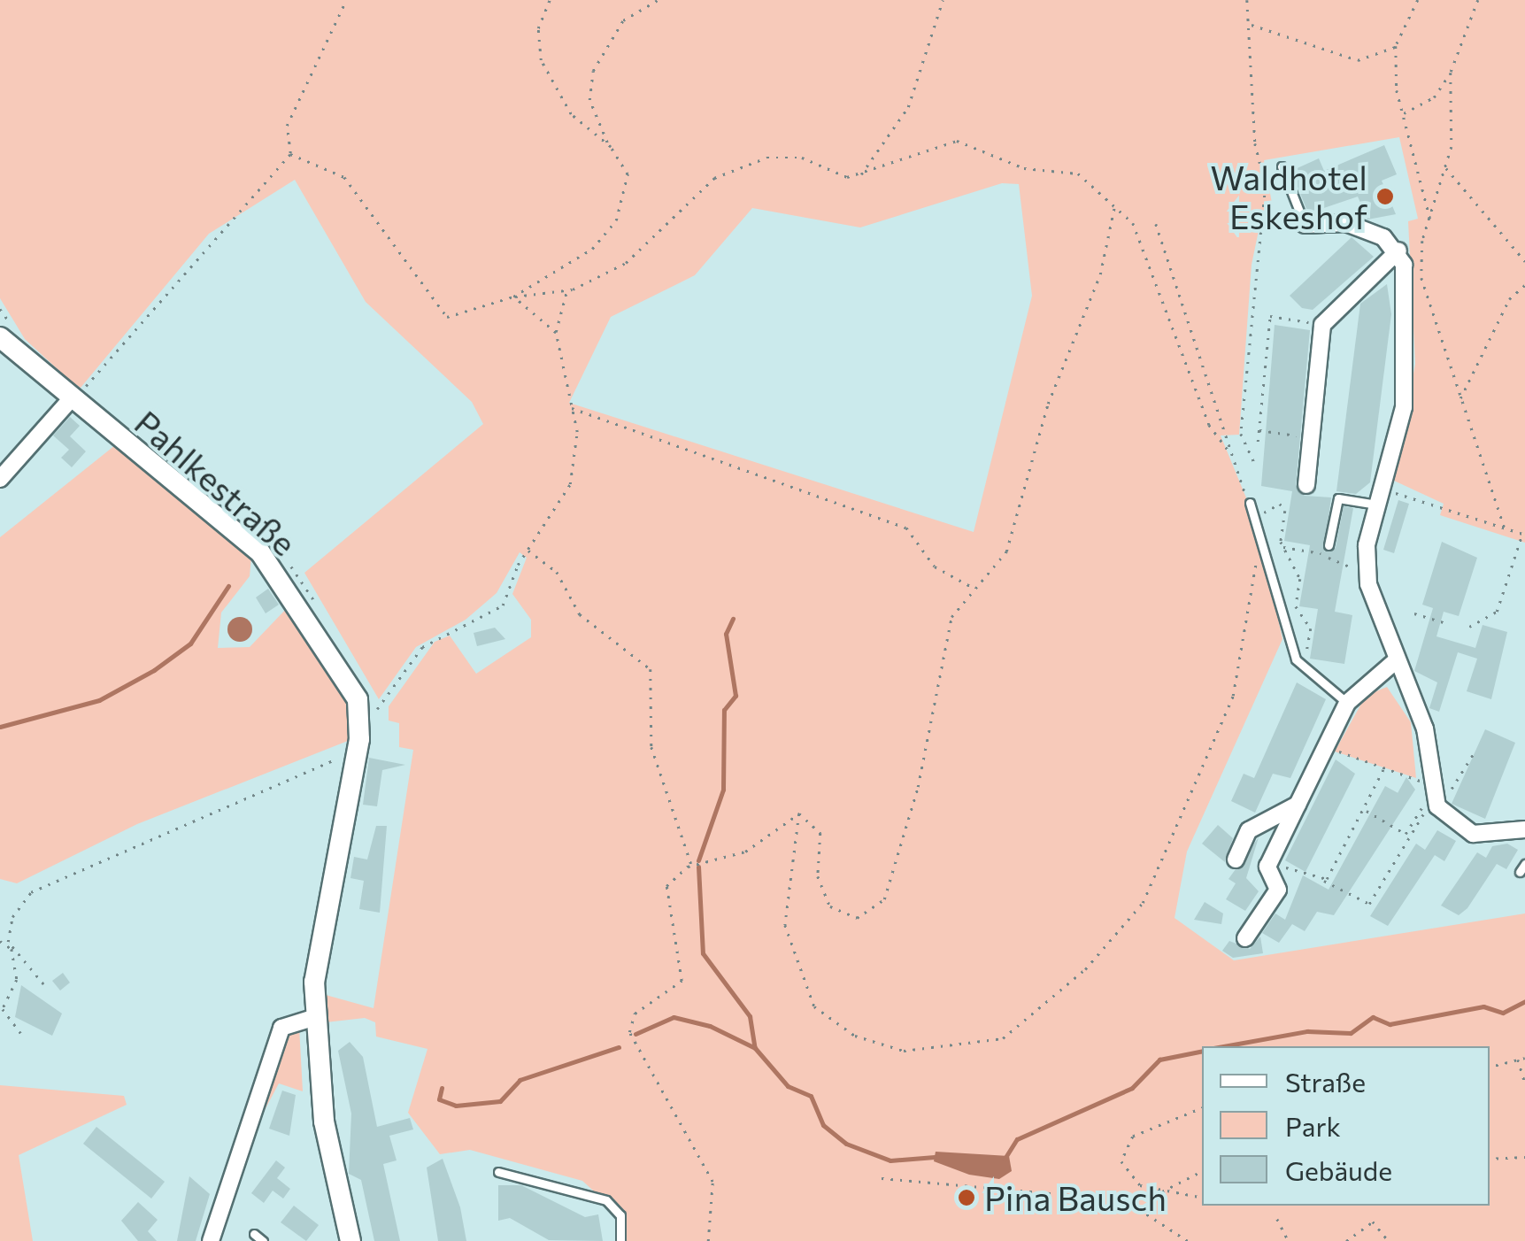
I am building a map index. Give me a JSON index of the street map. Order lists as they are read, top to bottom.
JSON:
{
  "streets": {
    "street": ["Pahlkestraße"]
  },
  "places": ["Waldhotel Eskeshof", "Pina Bausch"],
  "legend": ["Straße", "Park", "Gebäude"]
}
